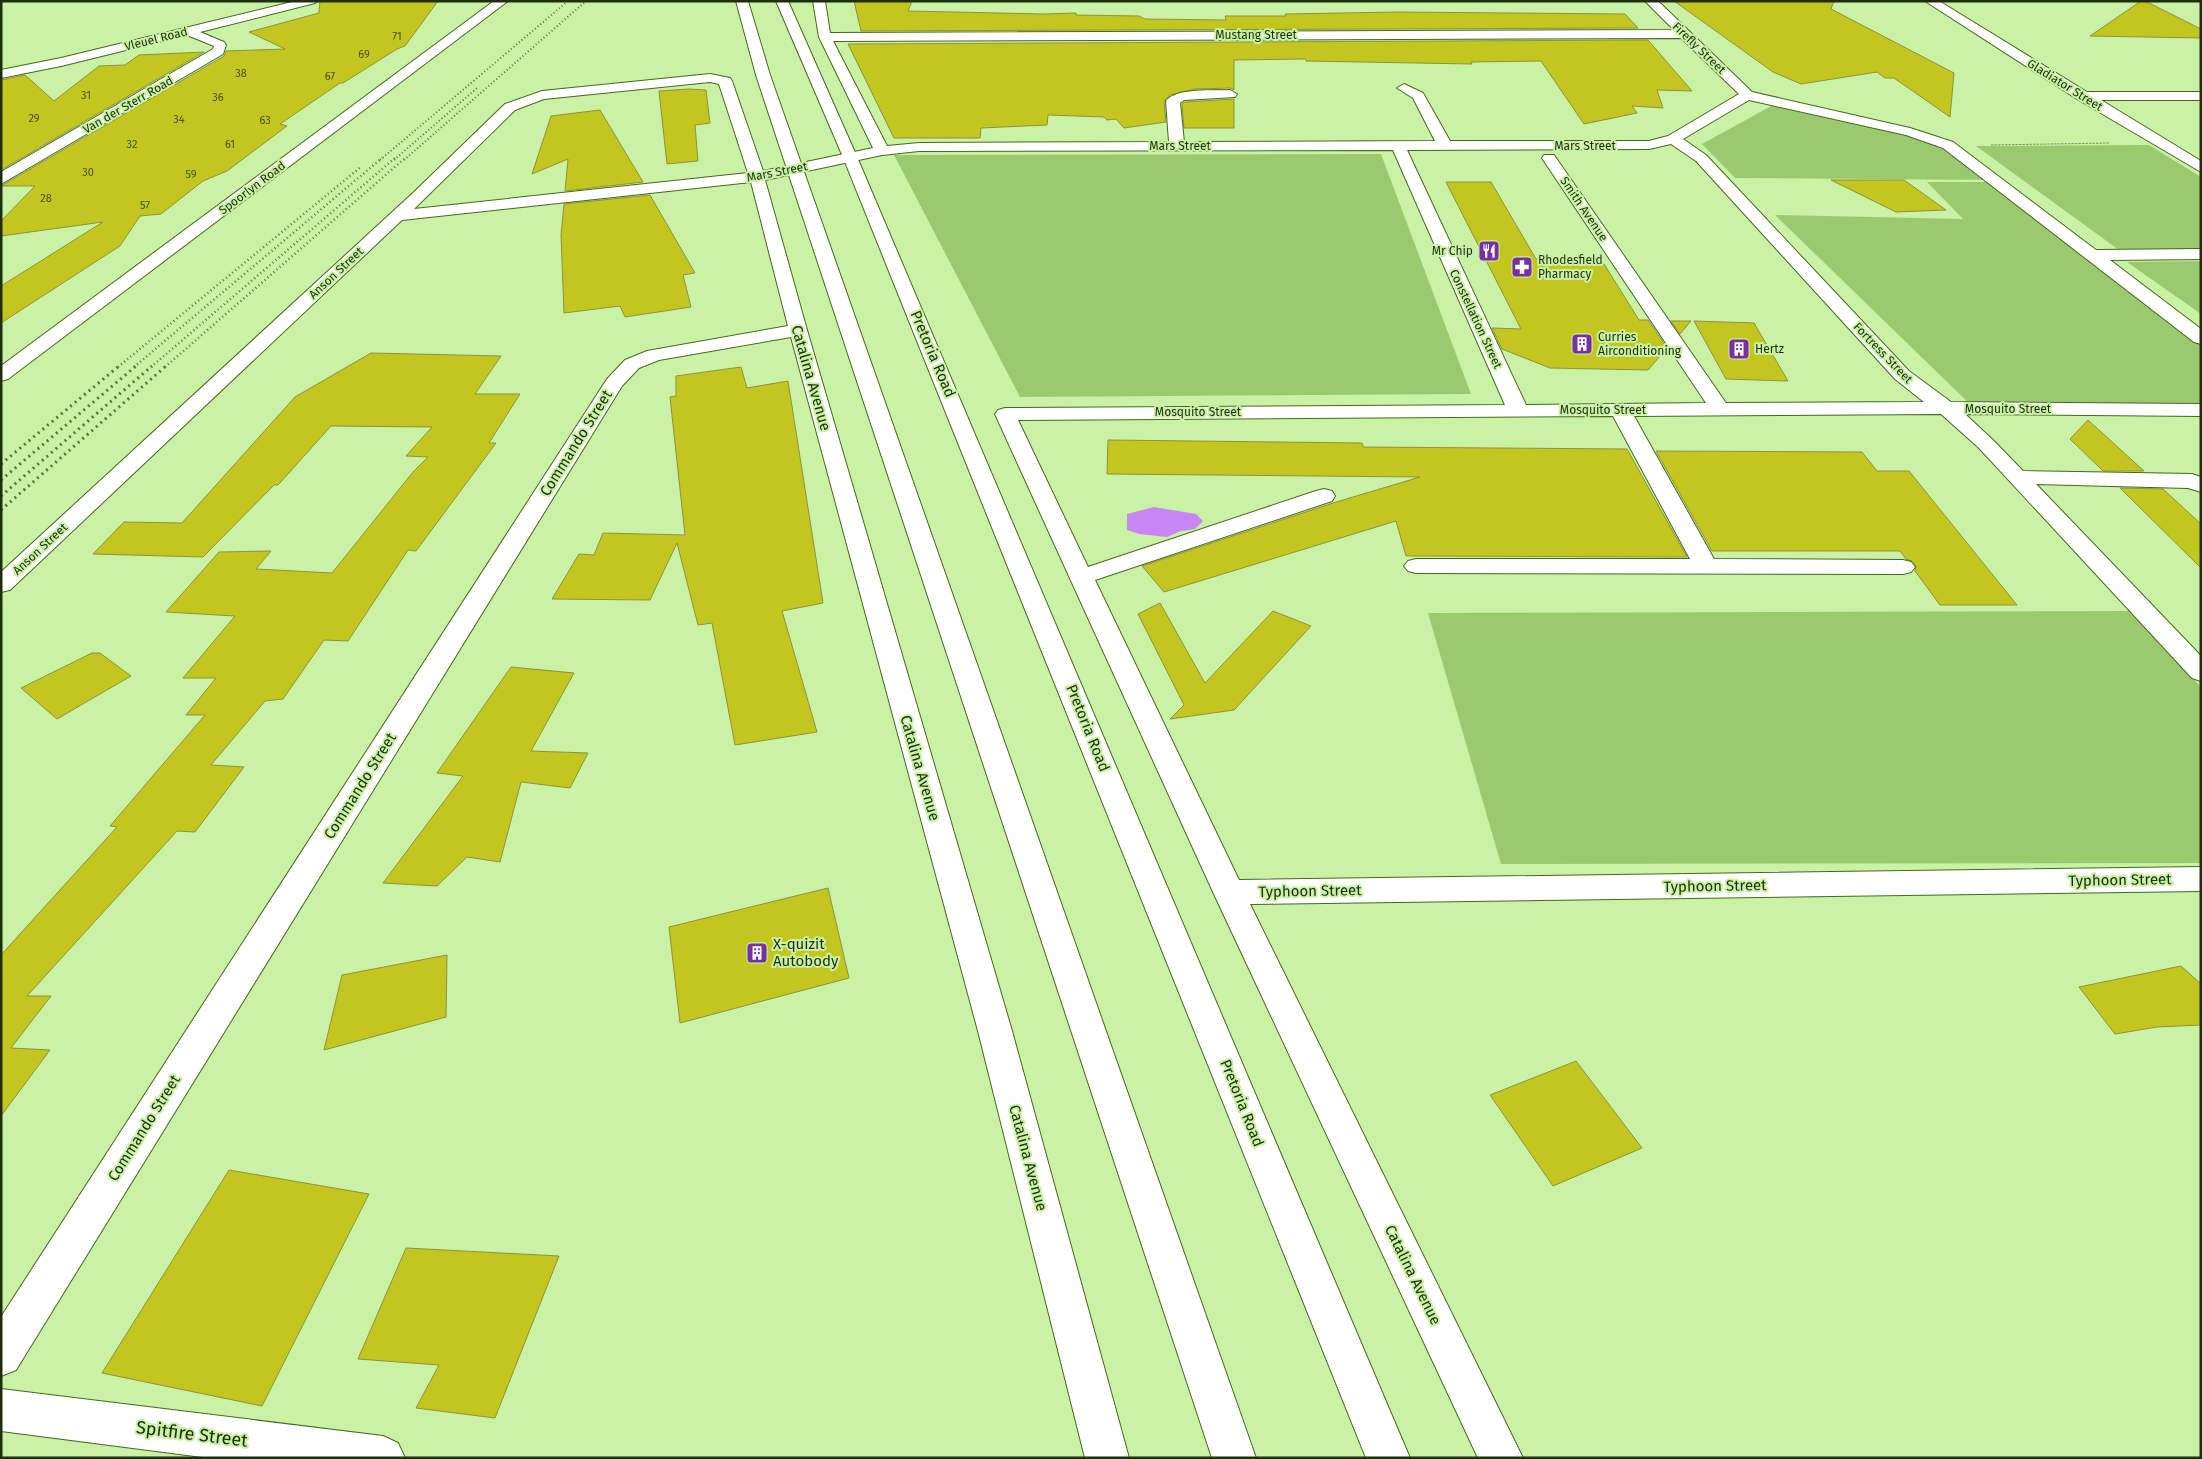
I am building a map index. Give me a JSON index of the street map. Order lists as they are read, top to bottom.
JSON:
{
  "streets": {
    "street": [
      "Mustang Street",
      "Vleuel Road",
      "Firefly Street",
      "Gladiator Street",
      "Van der Sterr Road",
      "Mars Street",
      "Spoorlyn Road",
      "Smith Avenue",
      "Anson Street",
      "Constellation Street",
      "Fortress Street",
      "Pretoria Road",
      "Catalina Avenue",
      "Mosquito Street",
      "Commando Street",
      "Typhoon Street",
      "Spitfire Street"
    ]
  },
  "crossings": [
    ["Mustang Street", "Firefly Street"],
    ["Vleuel Road", "Van der Sterr Road"],
    ["Firefly Street", "Mars Street"],
    ["Mars Street", "Anson Street"],
    ["Mars Street", "Constellation Street"],
    ["Mars Street", "Fortress Street"],
    ["Mars Street", "Pretoria Road"],
    ["Mars Street", "Catalina Avenue"],
    ["Smith Avenue", "Mosquito Street"],
    ["Anson Street", "Catalina Avenue"],
    ["Constellation Street", "Mosquito Street"],
    ["Fortress Street", "Mosquito Street"],
    ["Catalina Avenue", "Mosquito Street"],
    ["Catalina Avenue", "Commando Street"],
    ["Catalina Avenue", "Typhoon Street"]
  ],
  "places": {
    "restaurant": ["Mr Chip"],
    "pharmacy": ["Rhodesfield Pharmacy"],
    "building": ["Curries Airconditioning", "Hertz", "X-quizit Autobody"]
  },
  "house_numbers": [
    "71",
    "69",
    "38",
    "67",
    "31",
    "36",
    "29",
    "34",
    "63",
    "32",
    "61",
    "30",
    "59",
    "28",
    "57"
  ]
}
